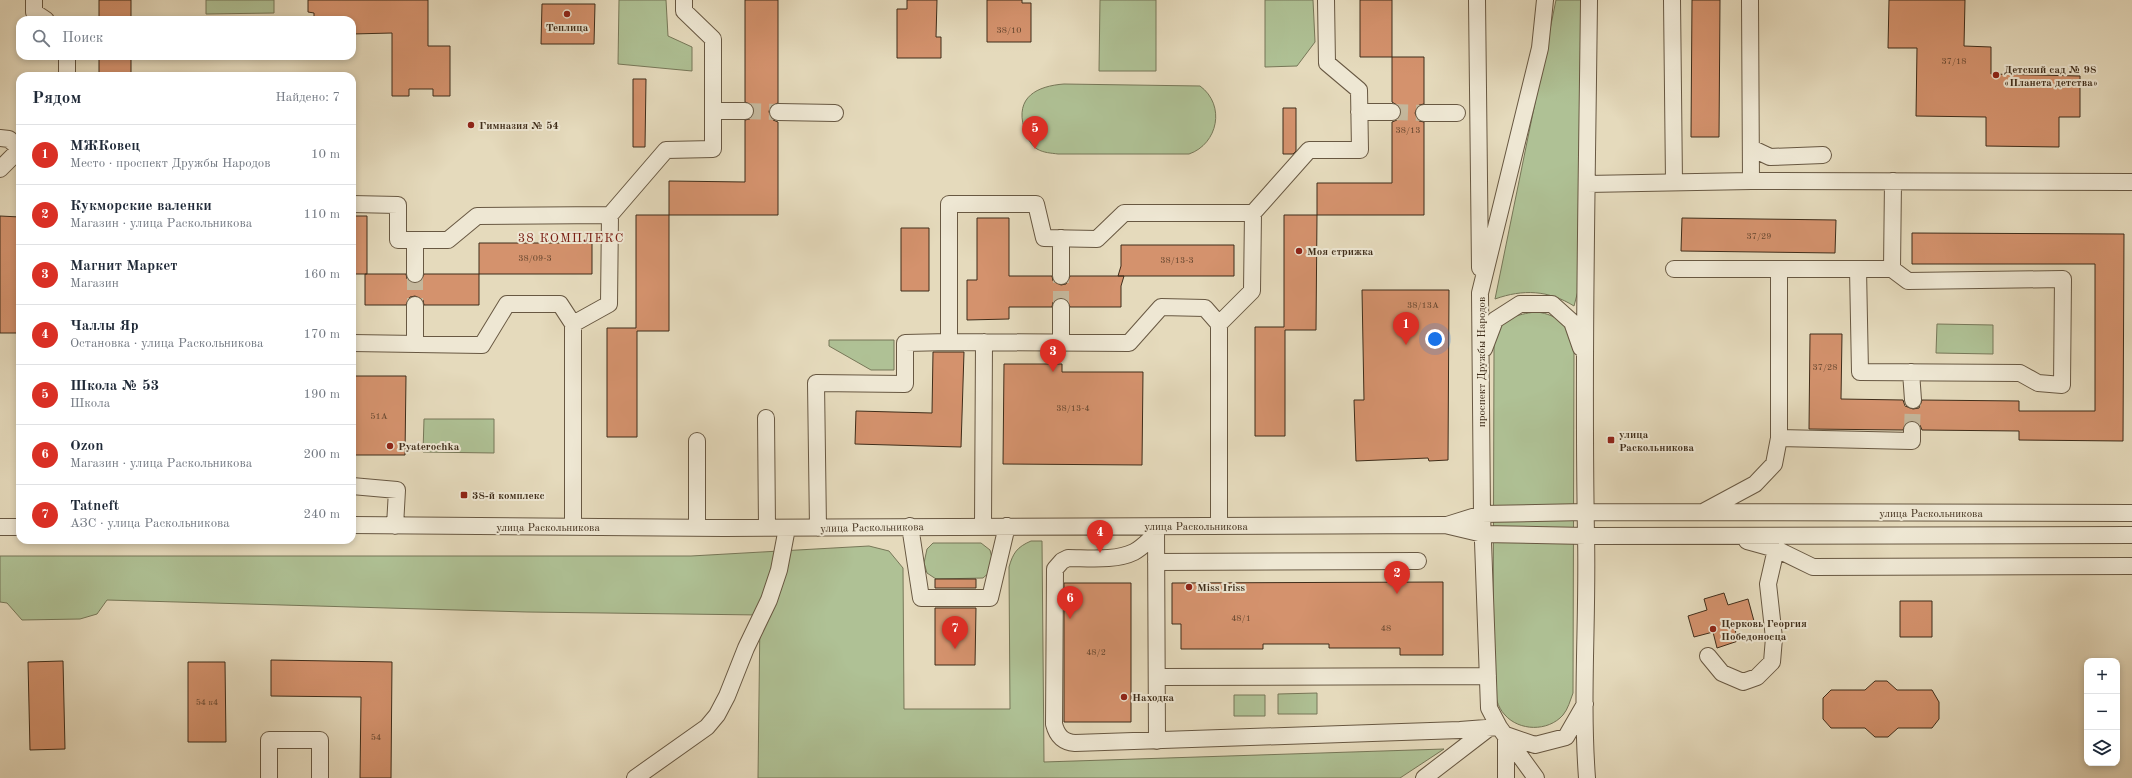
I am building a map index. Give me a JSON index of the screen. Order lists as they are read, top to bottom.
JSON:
{
  "streets": {
    "street": ["проспект Дружбы Народов", "улица Раскольникова"]
  },
  "crossings": [
    ["проспект Дружбы Народов", "улица Раскольникова"]
  ],
  "districts": ["38 КОМПЛЕКС"],
  "places": {
    "other": [
      "Теплица",
      "Детский сад № 98 «Планета детства»",
      "Гимназия № 54",
      "Моя стрижка",
      "Pyaterochka",
      "Miss Iriss",
      "Церковь Георгия Победоносца",
      "Находка"
    ],
    "transit": ["улица Раскольникова", "38-й комплекс"]
  },
  "house_numbers": [
    "38/10",
    "37/18",
    "38/13",
    "37/29",
    "38/09-3",
    "38/13-3",
    "38/13А",
    "37/28",
    "38/13-4",
    "51А",
    "48/1",
    "48",
    "48/2",
    "54 к4",
    "54"
  ],
  "page": {
    "search": "Поиск",
    "heading": ["Рядом", "Найдено: 7"],
    "pins": [
      "5",
      "1",
      "3",
      "4",
      "2",
      "6",
      "7"
    ],
    "list": [
      {
        "mark": "1",
        "name": "МЖКовец",
        "note": "Место · проспект Дружбы Народов",
        "value": "10 m"
      },
      {
        "mark": "2",
        "name": "Кукморские валенки",
        "note": "Магазин · улица Раскольникова",
        "value": "110 m"
      },
      {
        "mark": "3",
        "name": "Магнит Маркет",
        "note": "Магазин",
        "value": "160 m"
      },
      {
        "mark": "4",
        "name": "Чаллы Яр",
        "note": "Остановка · улица Раскольникова",
        "value": "170 m"
      },
      {
        "mark": "5",
        "name": "Школа № 53",
        "note": "Школа",
        "value": "190 m"
      },
      {
        "mark": "6",
        "name": "Ozon",
        "note": "Магазин · улица Раскольникова",
        "value": "200 m"
      },
      {
        "mark": "7",
        "name": "Tatneft",
        "note": "АЗС · улица Раскольникова",
        "value": "240 m"
      }
    ],
    "map_buttons": ["+", "−"]
  }
}
